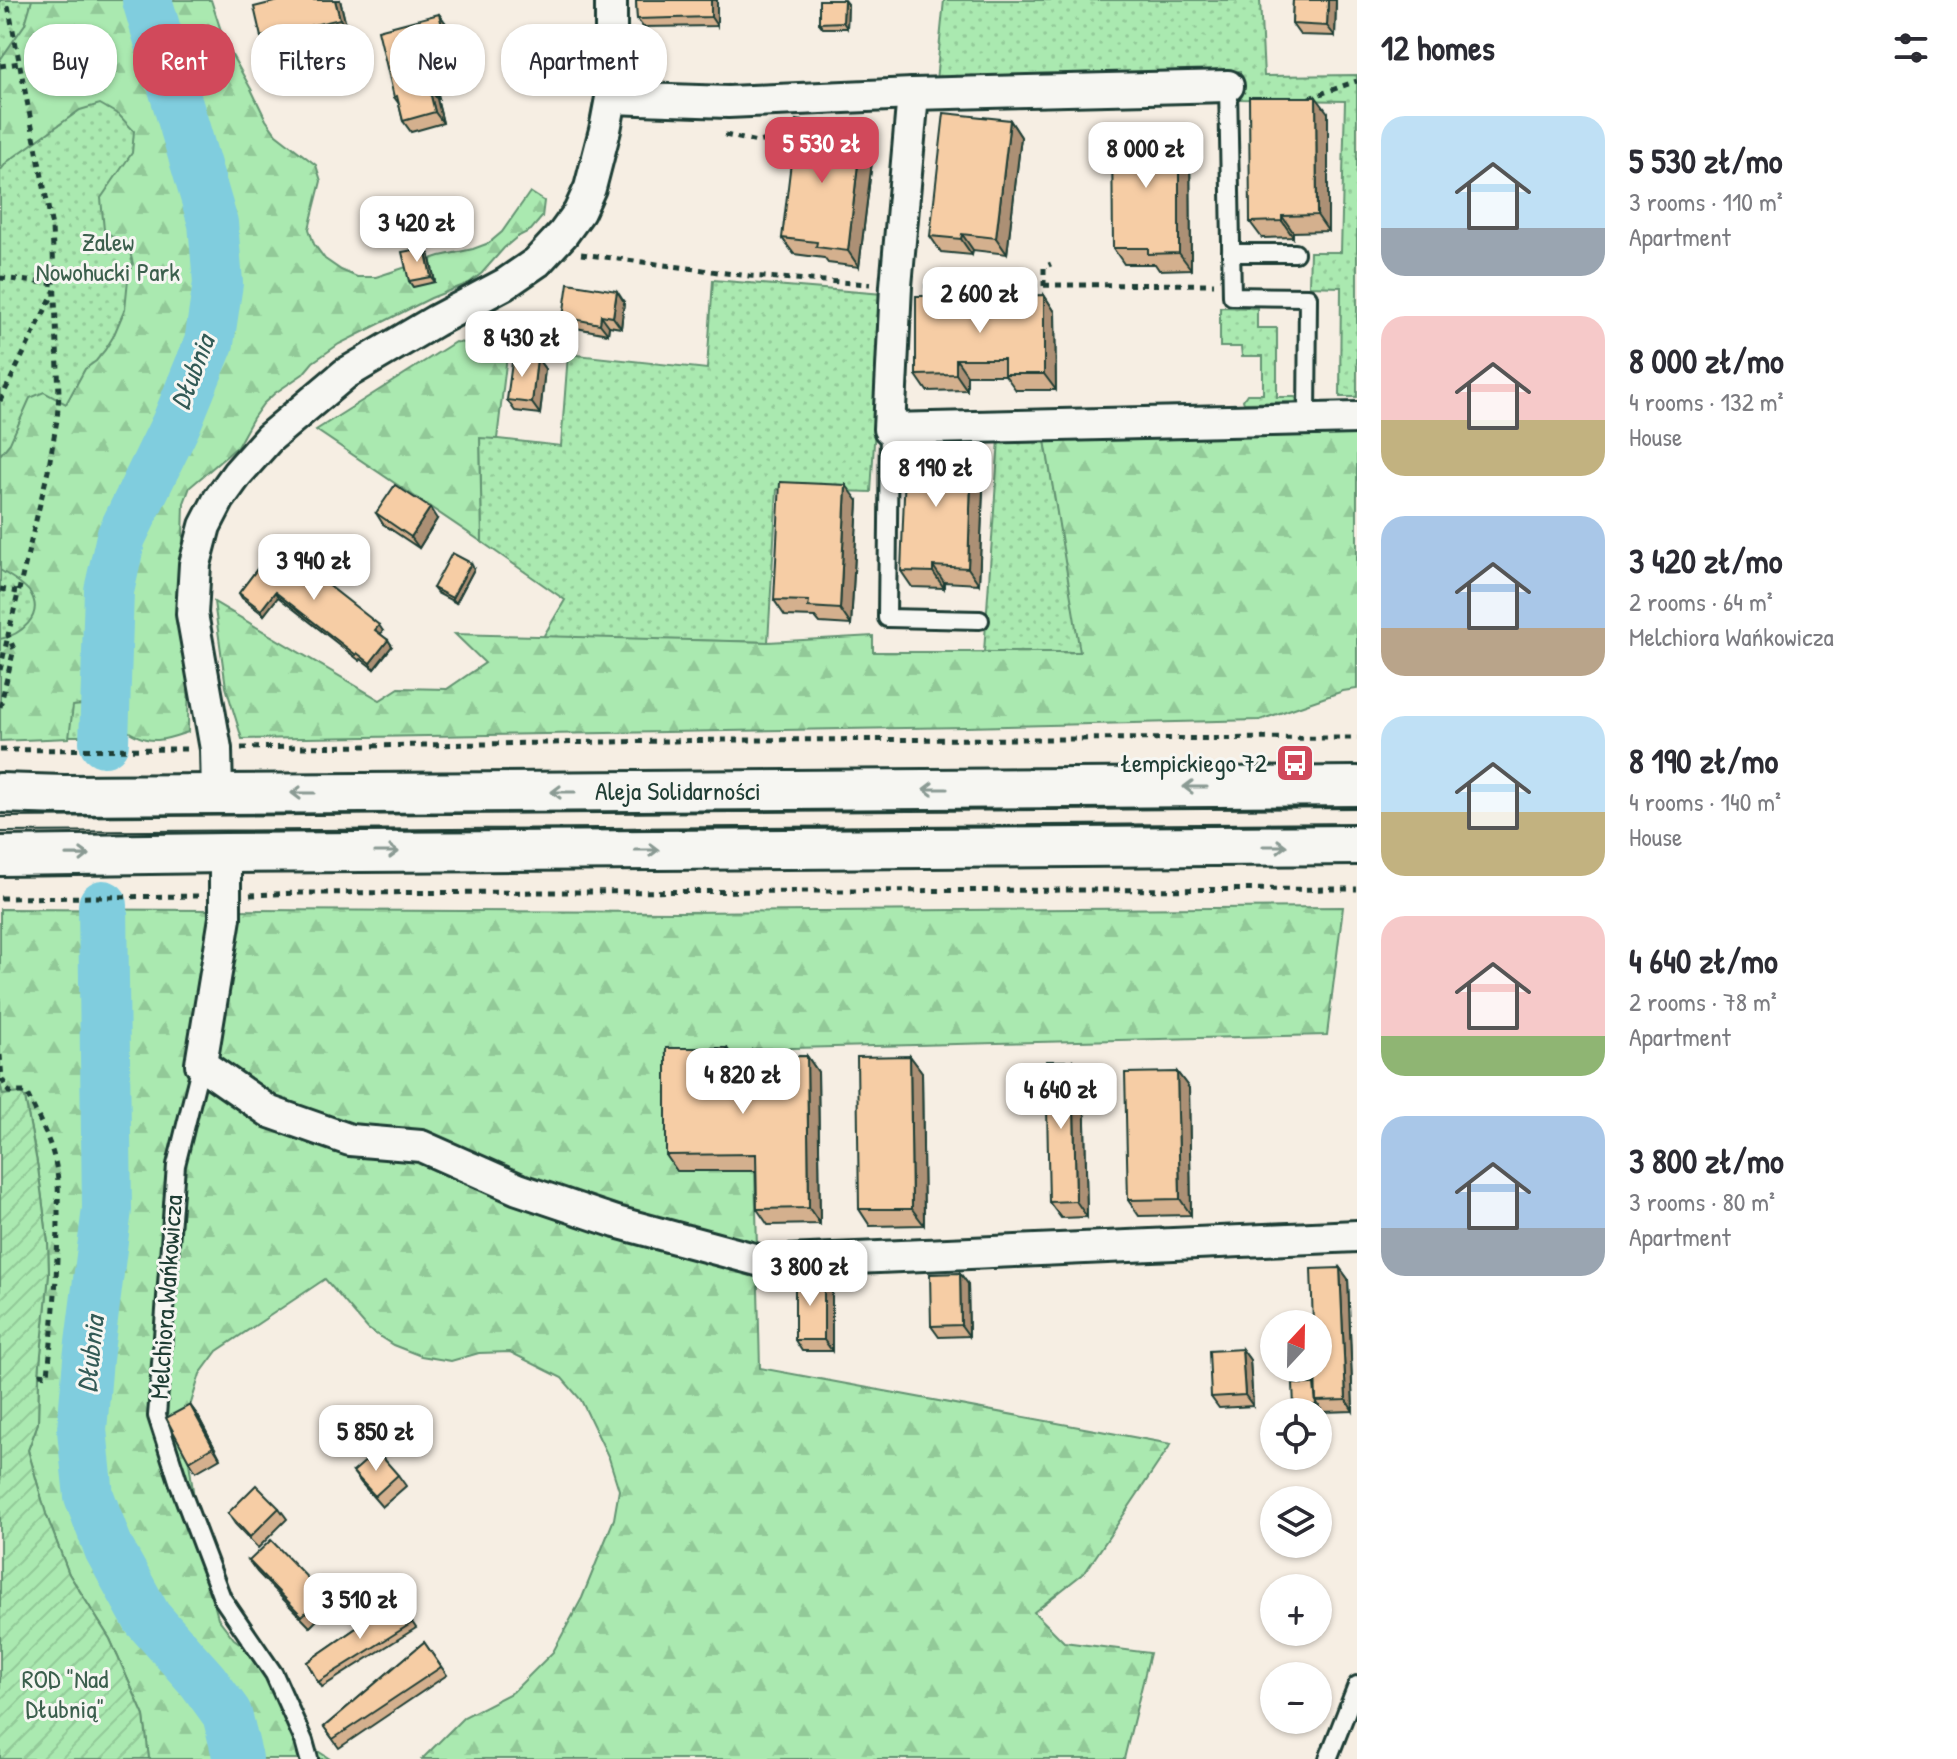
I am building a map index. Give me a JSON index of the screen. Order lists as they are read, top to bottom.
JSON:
{
  "streets": {
    "street": ["Aleja Solidarności", "Melchiora Wańkowicza"]
  },
  "water": ["Dłubnia"],
  "parks": ["Zalew Nowohucki Park", "ROD \"Nad Dłubnią\""],
  "places": {
    "bus stop": ["Łempickiego 72"]
  },
  "north": "top",
  "page": {
    "heading": "12 homes",
    "chip": [
      "Buy",
      "Rent",
      "Filters",
      "New",
      "Apartment"
    ],
    "list": [
      {
        "name": "5 530 zł/mo",
        "note": "3 rooms · 110 m² · Apartment"
      },
      {
        "name": "8 000 zł/mo",
        "note": "4 rooms · 132 m² · House"
      },
      {
        "name": "3 420 zł/mo",
        "note": "2 rooms · 64 m² · Melchiora Wańkowicza"
      },
      {
        "name": "8 190 zł/mo",
        "note": "4 rooms · 140 m² · House"
      },
      {
        "name": "4 640 zł/mo",
        "note": "2 rooms · 78 m² · Apartment"
      },
      {
        "name": "3 800 zł/mo",
        "note": "3 rooms · 80 m² · Apartment"
      }
    ],
    "price": [
      "5 530 zł",
      "8 000 zł",
      "3 420 zł",
      "2 600 zł",
      "8 430 zł",
      "8 190 zł",
      "3 940 zł",
      "4 820 zł",
      "4 640 zł",
      "3 800 zł",
      "5 850 zł",
      "3 510 zł"
    ],
    "map_buttons": ["+", "−"]
  }
}
